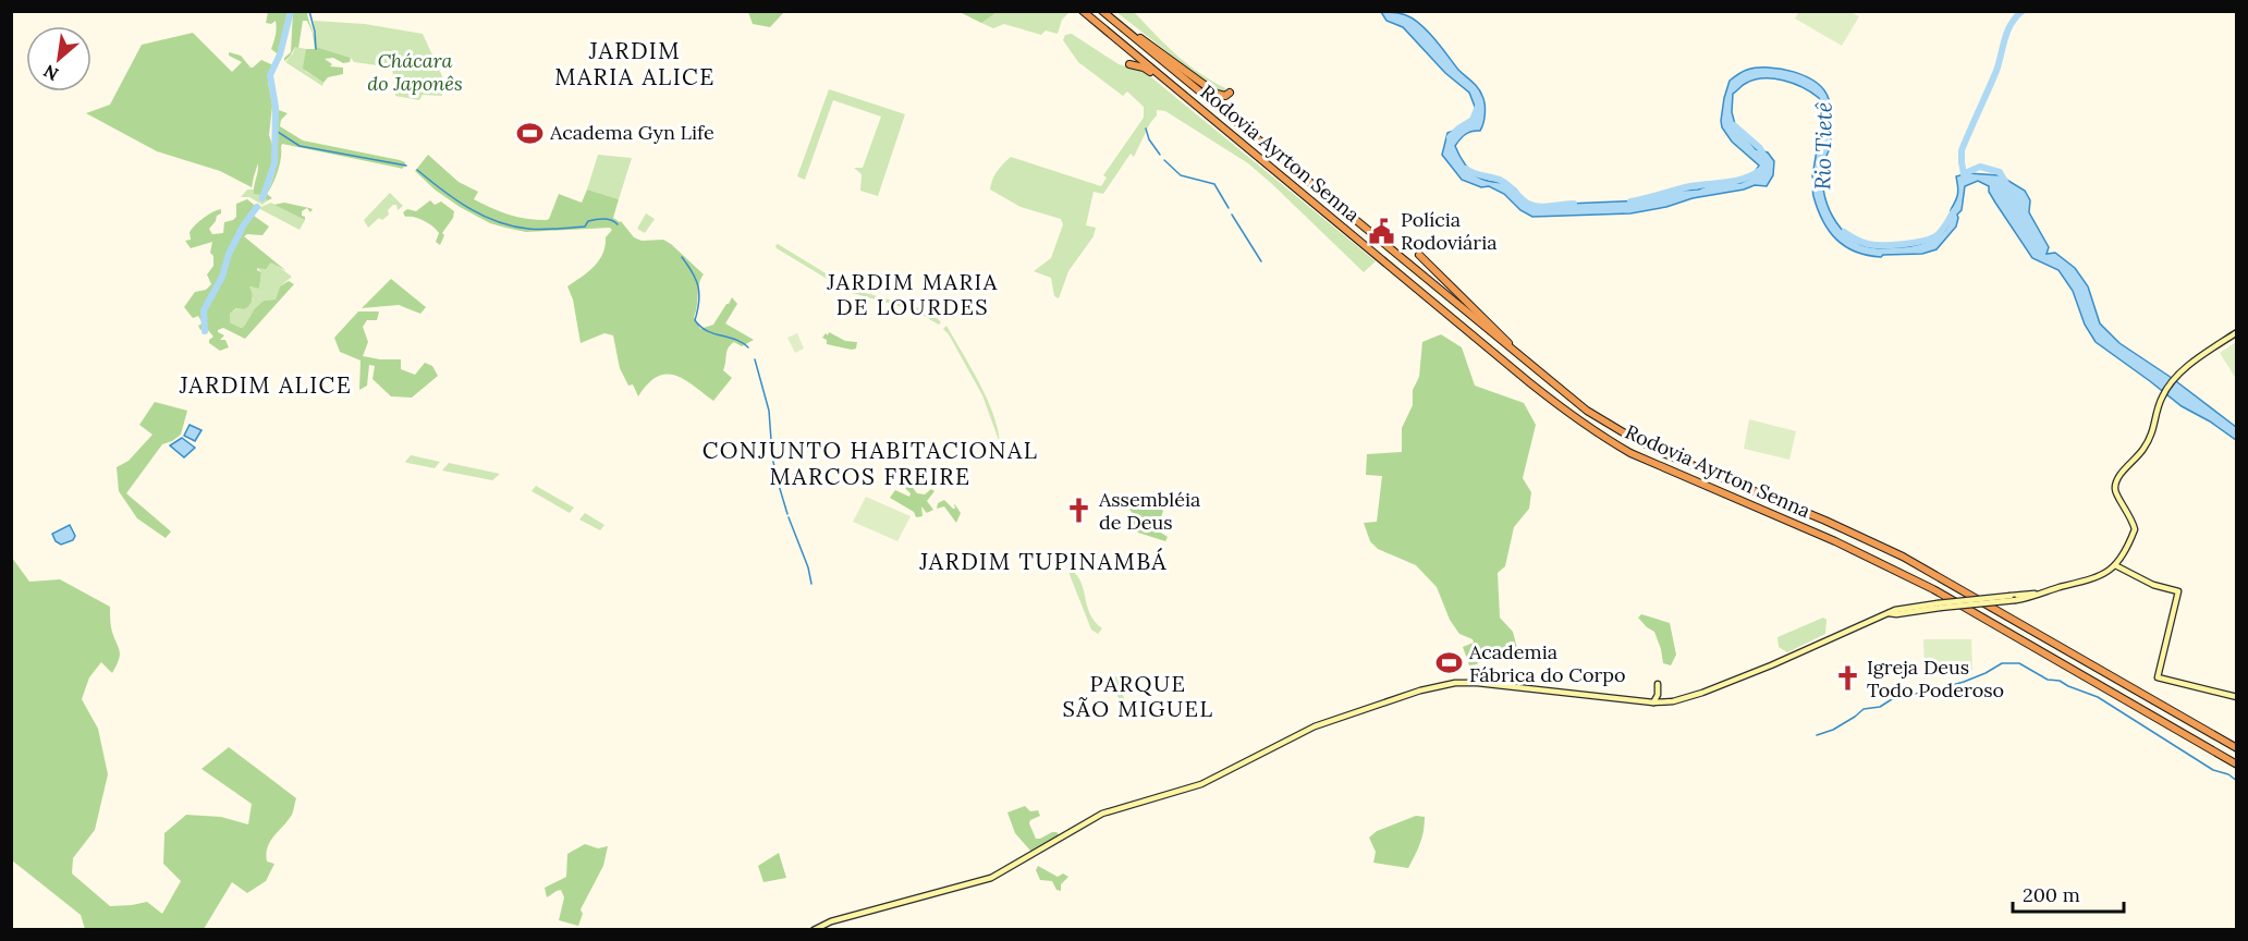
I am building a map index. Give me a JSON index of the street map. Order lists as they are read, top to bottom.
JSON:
{
  "streets": {
    "highway": ["Rodovia Ayrton Senna"]
  },
  "districts": [
    "JARDIM MARIA ALICE",
    "JARDIM MARIA DE LOURDES",
    "JARDIM ALICE",
    "CONJUNTO HABITACIONAL MARCOS FREIRE",
    "JARDIM TUPINAMBÁ",
    "PARQUE SÃO MIGUEL"
  ],
  "water": ["Rio Tietê"],
  "parks": ["Chácara do Japonês"],
  "places": {
    "sports": ["Academa Gyn Life", "Academia Fábrica do Corpo"],
    "public building": ["Polícia Rodoviária"],
    "church": ["Assembléia de Deus", "Igreja Deus Todo Poderoso"]
  },
  "scale_bar": "200 m",
  "north": "bottom left"
}
